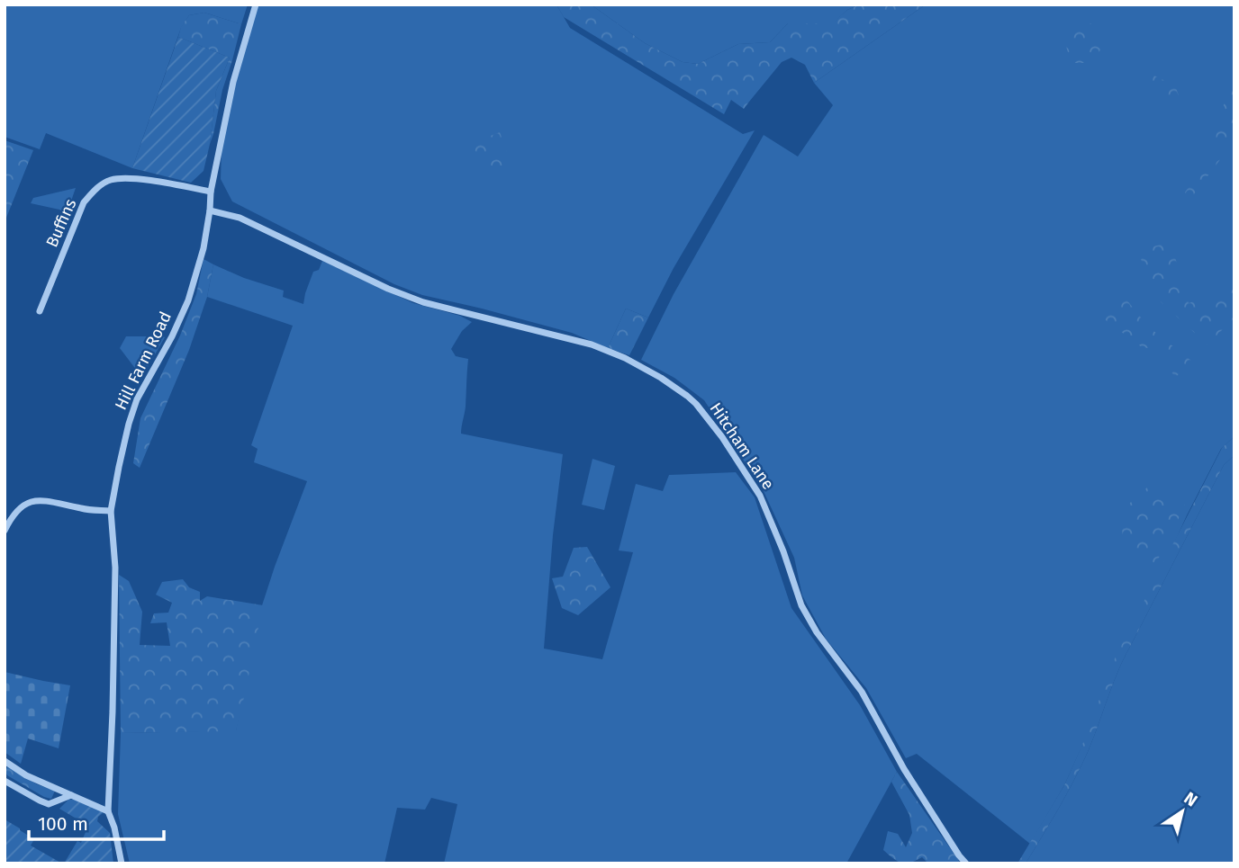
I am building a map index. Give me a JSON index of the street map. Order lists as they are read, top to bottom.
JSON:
{
  "streets": {
    "street": ["Buffins", "Hill Farm Road", "Hitcham Lane"]
  },
  "crossings": [
    ["Buffins", "Hill Farm Road"],
    ["Hill Farm Road", "Hitcham Lane"]
  ],
  "scale_bar": "100 m",
  "north": "top right"
}
